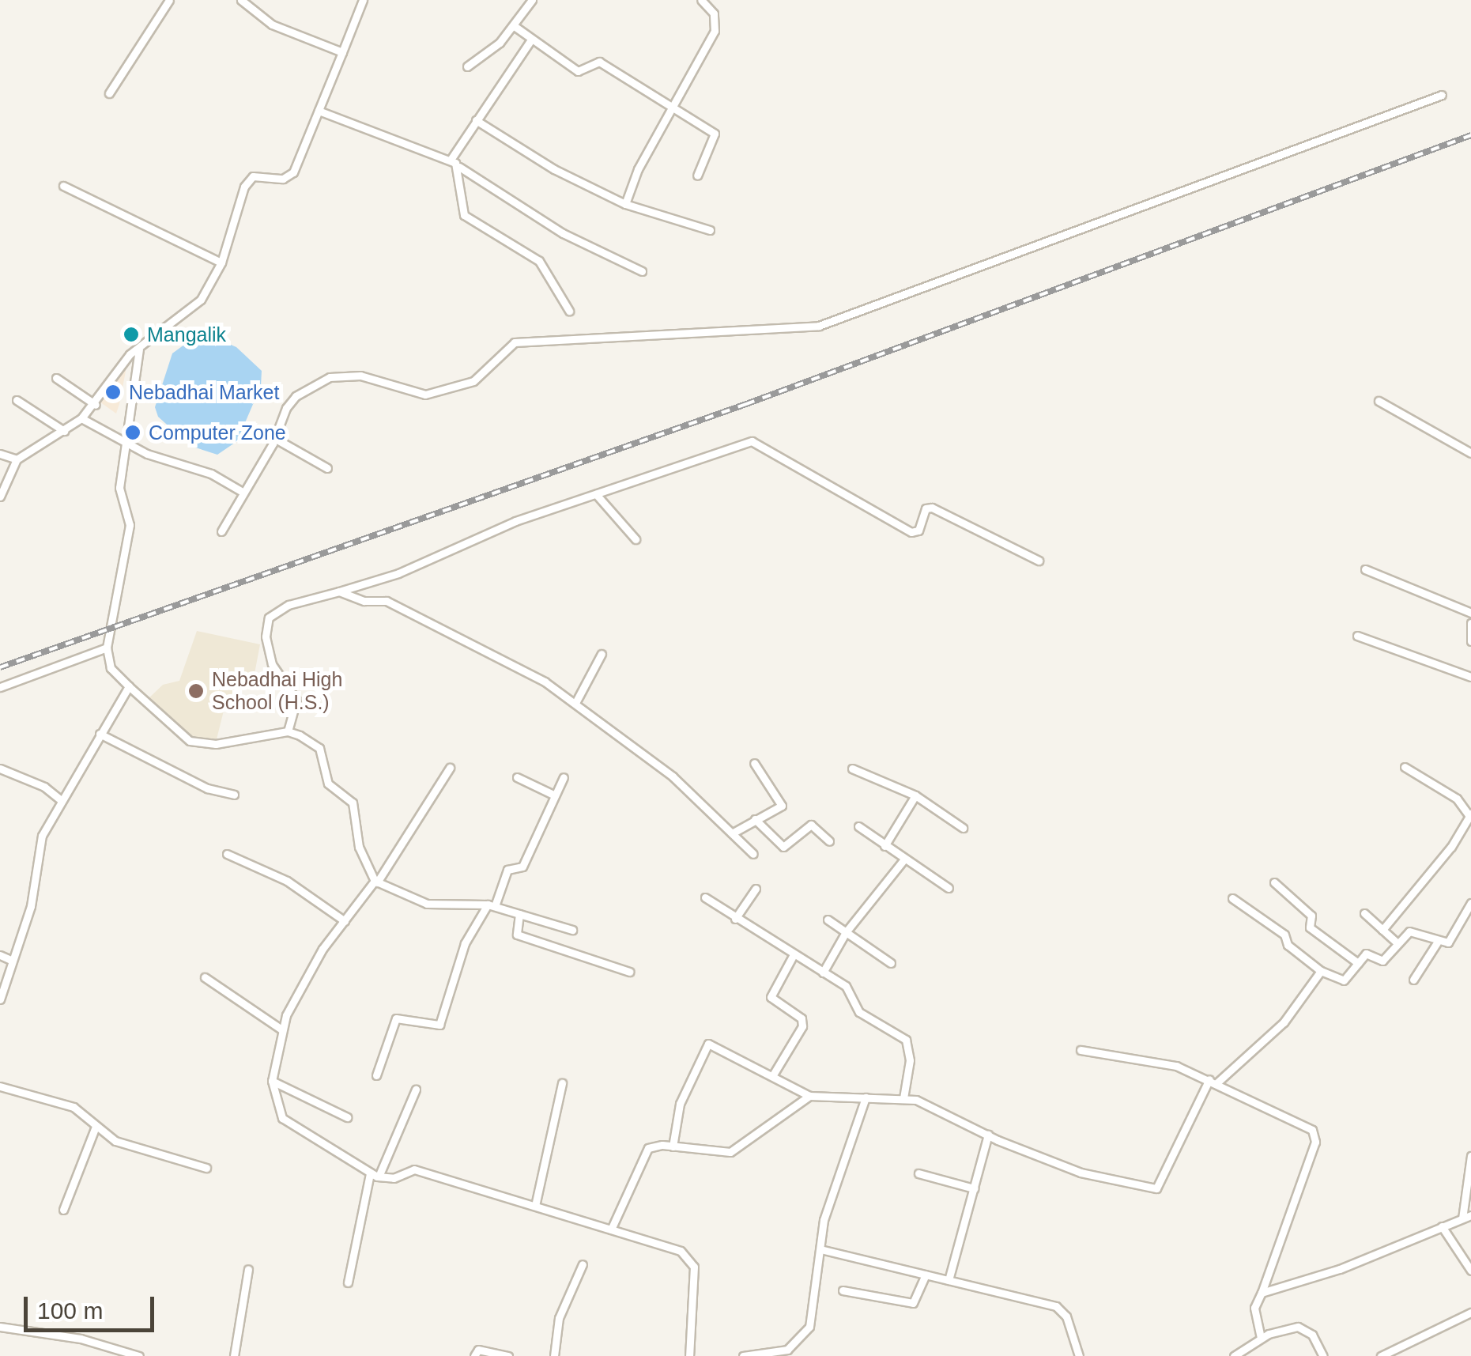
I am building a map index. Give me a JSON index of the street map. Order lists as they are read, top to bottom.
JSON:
{
  "places": [
    "Mangalik",
    "Nebadhai Market",
    "Computer Zone",
    "Nebadhai High School (H.S.)"
  ],
  "scale_bar": "100 m"
}
